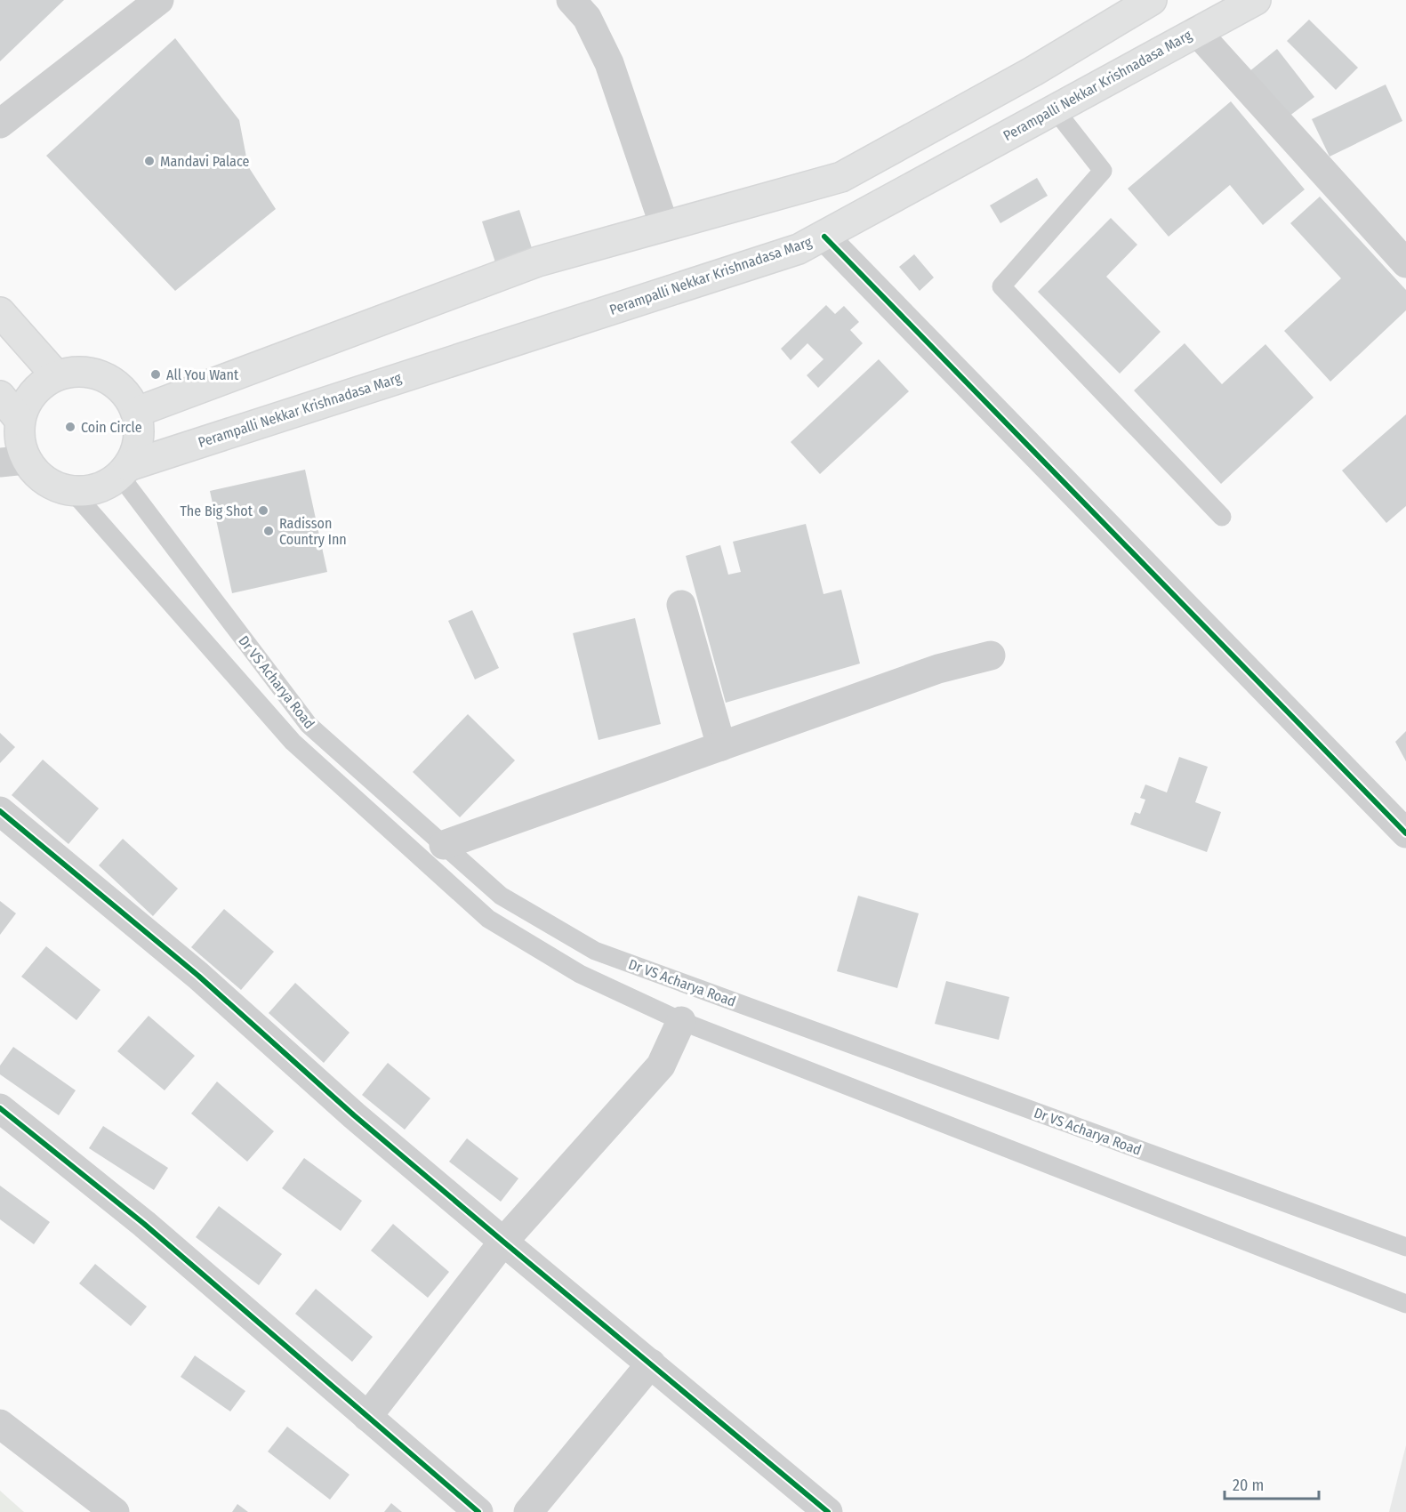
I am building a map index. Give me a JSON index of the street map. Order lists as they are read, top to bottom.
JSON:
{
  "streets": {
    "main road": ["Perampalli Nekkar Krishnadasa Marg"],
    "lane": ["Dr VS Acharya Road"]
  },
  "crossings": [
    ["Perampalli Nekkar Krishnadasa Marg", "Dr VS Acharya Road"]
  ],
  "places": [
    "Mandavi Palace",
    "All You Want",
    "Coin Circle",
    "The Big Shot",
    "Radisson Country Inn"
  ],
  "scale_bar": "20 m"
}
